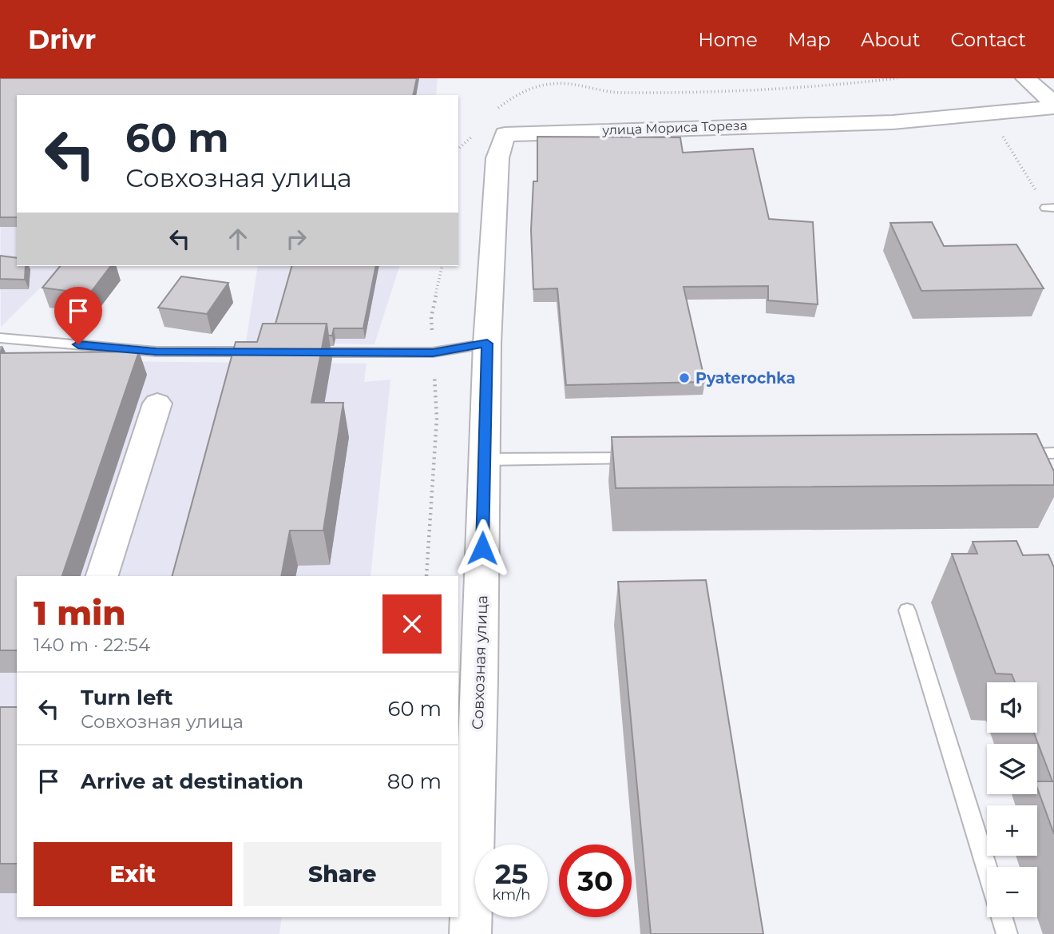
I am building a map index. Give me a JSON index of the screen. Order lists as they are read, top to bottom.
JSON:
{
  "streets": {
    "street": ["улица Мориса Тореза", "Совхозная улица"]
  },
  "crossings": [
    ["улица Мориса Тореза", "Совхозная улица"]
  ],
  "places": ["Pyaterochka"],
  "page": {
    "header": "Drivr",
    "nav": [
      "Home",
      "Map",
      "About",
      "Contact"
    ],
    "turn": ["60 m", "Совхозная улица"],
    "heading": ["1 min", "140 m · 22:54"],
    "list": [
      {
        "name": "Turn left",
        "note": "Совхозная улица",
        "value": "60 m"
      },
      {
        "name": "Arrive at destination",
        "value": "80 m"
      }
    ],
    "map_buttons": ["+", "−"],
    "buttons": ["Exit", "Share"],
    "speed": "25 km/h",
    "limit": "30"
  }
}
